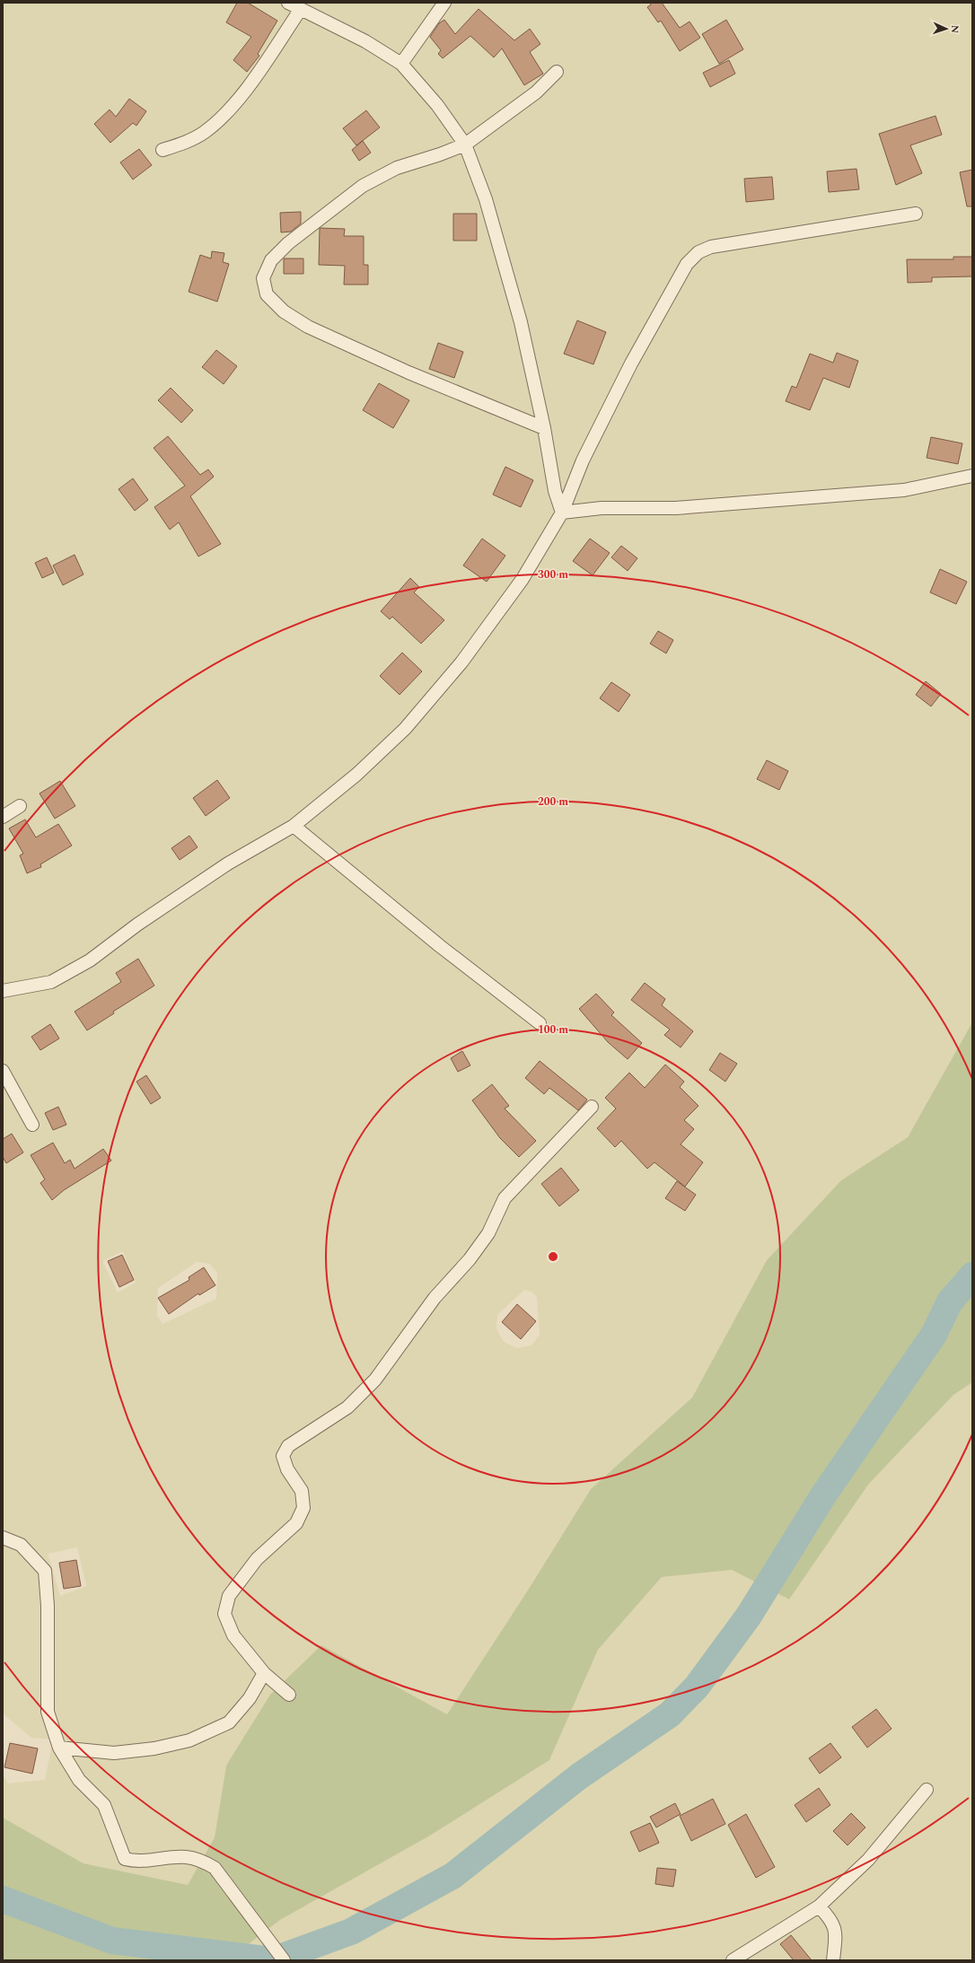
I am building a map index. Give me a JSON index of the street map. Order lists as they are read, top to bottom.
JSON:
{
  "north": "right",
  "rings": ["300 m", "200 m", "100 m"]
}
